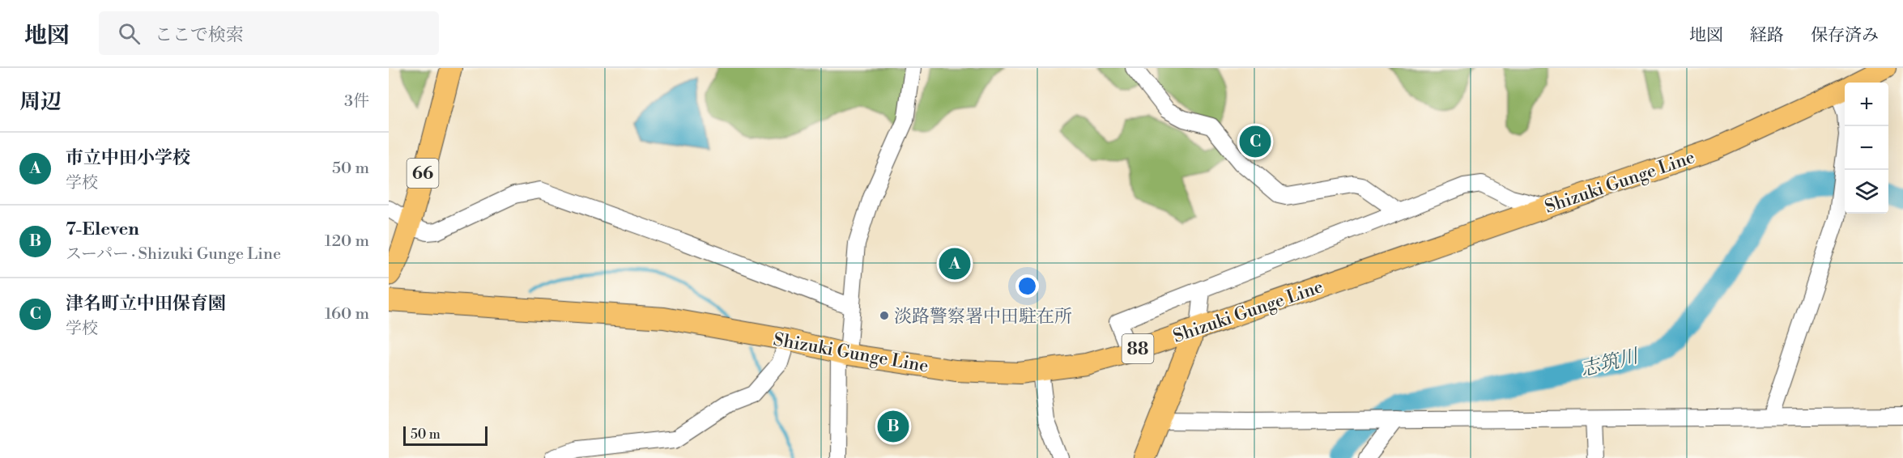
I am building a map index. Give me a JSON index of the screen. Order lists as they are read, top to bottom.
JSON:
{
  "streets": {
    "main road": ["66", "Shizuki Gunge Line", "88"]
  },
  "water": ["志筑川"],
  "places": ["淡路警察署中田駐在所"],
  "scale_bar": "50 m",
  "page": {
    "header": "地図",
    "search": "ここで検索",
    "nav": ["地図", "経路", "保存済み"],
    "heading": ["周辺", "3件"],
    "map_buttons": ["+", "−"],
    "pins": ["C", "A", "B"],
    "list": [
      {
        "mark": "A",
        "name": "市立中田小学校",
        "note": "学校",
        "value": "50 m"
      },
      {
        "mark": "B",
        "name": "7-Eleven",
        "note": "スーパー · Shizuki Gunge Line",
        "value": "120 m"
      },
      {
        "mark": "C",
        "name": "津名町立中田保育園",
        "note": "学校",
        "value": "160 m"
      }
    ],
    "scale": "50 m"
  }
}
